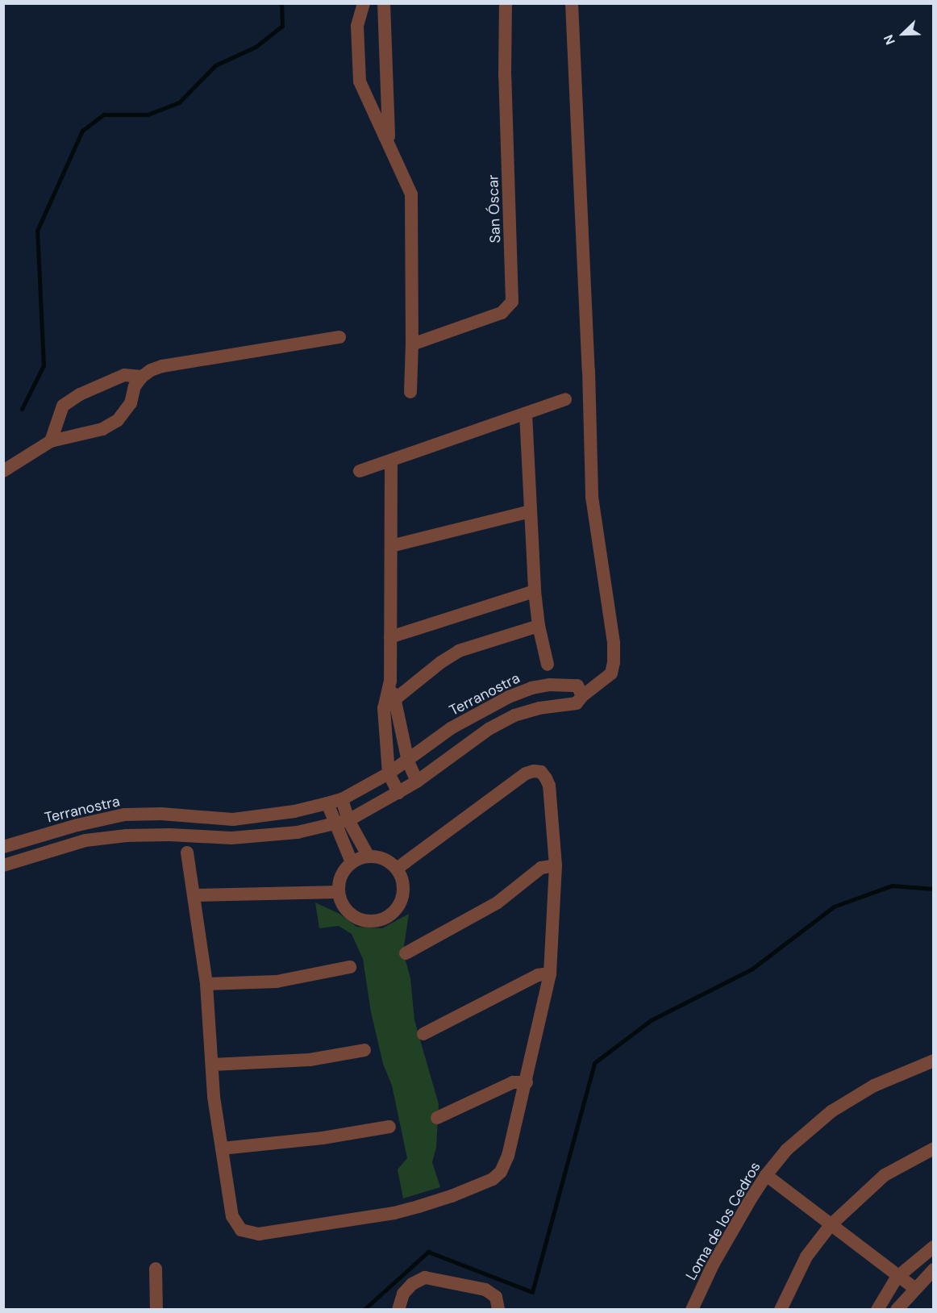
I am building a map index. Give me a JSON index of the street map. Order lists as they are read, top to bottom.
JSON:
{
  "streets": {
    "street": ["San Óscar", "Terranostra", "Loma de los Cedros"]
  },
  "north": "bottom left"
}
